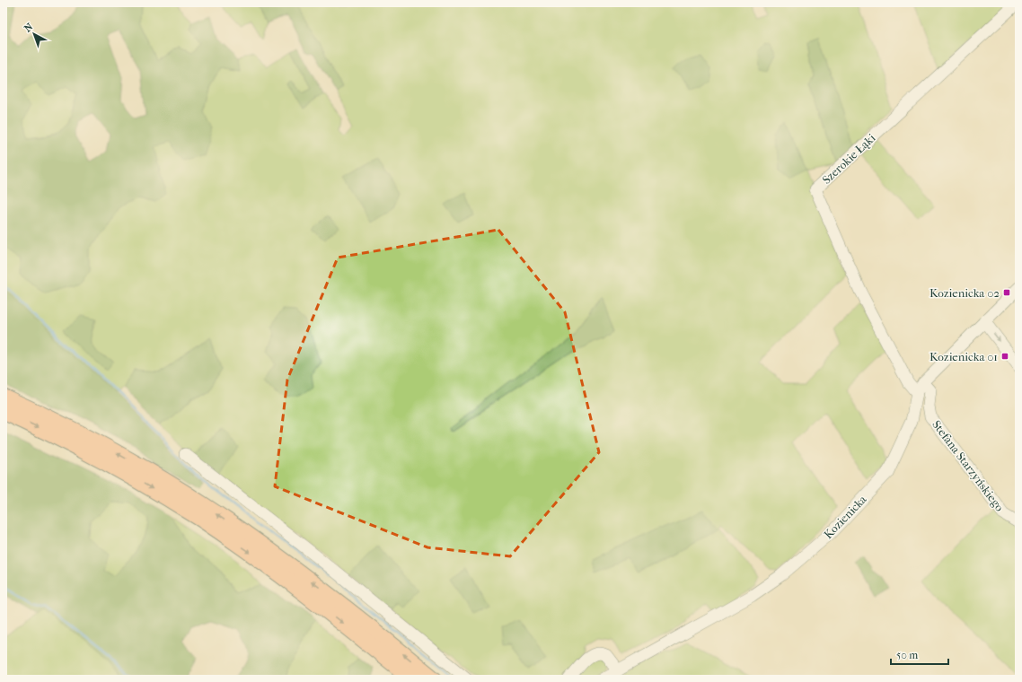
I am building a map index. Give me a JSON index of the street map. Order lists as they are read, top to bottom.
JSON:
{
  "streets": {
    "street": ["Szerokie Łąki", "Stefana Starzyńskiego", "Kozienicka"]
  },
  "crossings": [
    ["Szerokie Łąki", "Kozienicka"],
    ["Stefana Starzyńskiego", "Kozienicka"]
  ],
  "places": {
    "transit": ["Kozienicka 02", "Kozienicka 01"]
  },
  "scale_bar": "50 m",
  "north": "top left"
}
